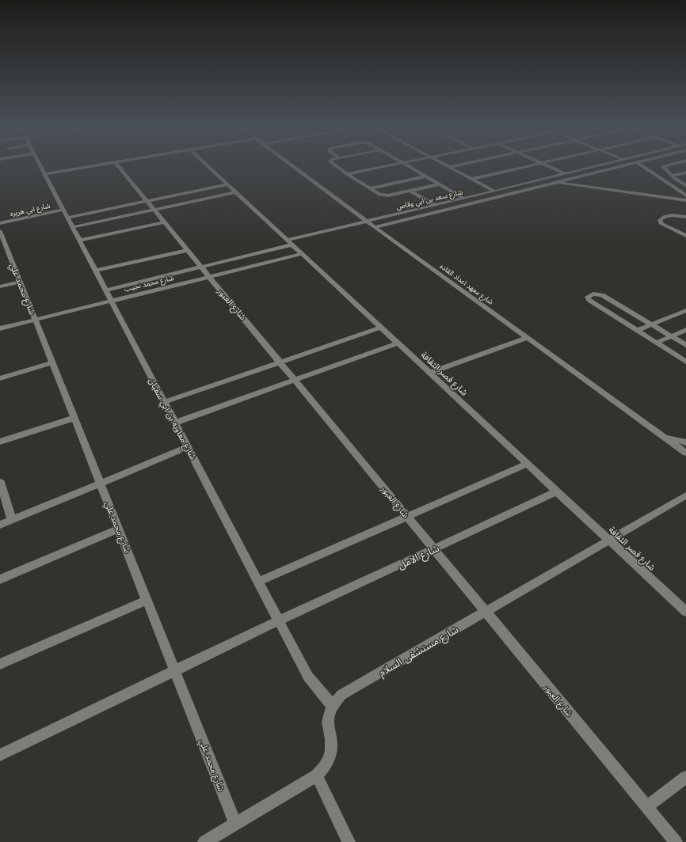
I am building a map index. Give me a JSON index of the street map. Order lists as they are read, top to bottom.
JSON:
{
  "streets": {
    "street": [
      "شارع سعد بن ابي وقاص",
      "شارع ابي هريره",
      "شارع محمد نجيب",
      "شارع معهد اعداد القاده",
      "شارع محمد علي",
      "شارع العبور",
      "شارع قصر الثقافة",
      "شارع معاويه بن ابي سفيان",
      "شارع الامل",
      "شارع مستشفى السلام"
    ]
  },
  "crossings": [
    ["شارع سعد بن ابي وقاص", "شارع محمد نجيب"],
    ["شارع سعد بن ابي وقاص", "شارع معهد اعداد القاده"],
    ["شارع سعد بن ابي وقاص", "شارع قصر الثقافة"],
    ["شارع ابي هريره", "شارع معاويه بن ابي سفيان"],
    ["شارع محمد نجيب", "شارع محمد علي"],
    ["شارع محمد نجيب", "شارع العبور"],
    ["شارع محمد نجيب", "شارع قصر الثقافة"],
    ["شارع محمد نجيب", "شارع معاويه بن ابي سفيان"],
    ["شارع محمد علي", "شارع الامل"],
    ["شارع محمد علي", "شارع مستشفى السلام"],
    ["شارع العبور", "شارع الامل"],
    ["شارع العبور", "شارع مستشفى السلام"],
    ["شارع قصر الثقافة", "شارع الامل"],
    ["شارع قصر الثقافة", "شارع مستشفى السلام"],
    ["شارع معاويه بن ابي سفيان", "شارع الامل"],
    ["شارع معاويه بن ابي سفيان", "شارع مستشفى السلام"]
  ]
}
